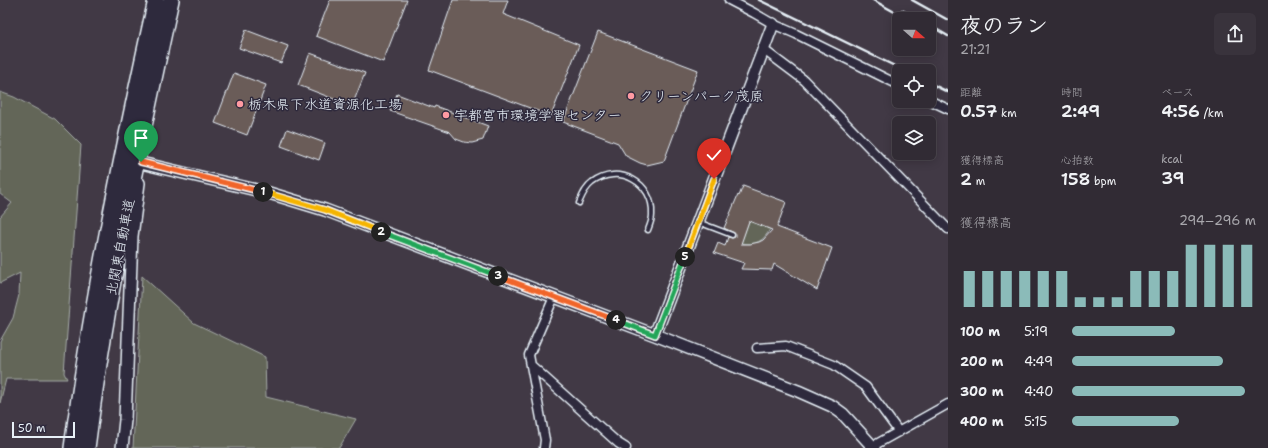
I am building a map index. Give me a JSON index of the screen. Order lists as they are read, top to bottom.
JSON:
{
  "streets": {
    "highway": ["北関東自動車道"]
  },
  "places": ["クリーンパーク茂原", "栃木県下水道資源化工場", "宇都宮市環境学習センター"],
  "scale_bar": "50 m",
  "north": "right",
  "page": {
    "heading": ["夜のラン", "21:21"],
    "stats": [
      ["距離", "0.57 km"],
      ["時間", "2:49"],
      ["ペース", "4:56 /km"],
      ["獲得標高", "2 m"],
      ["心拍数", "158 bpm"],
      ["kcal", "39"]
    ],
    "pins": [
      "1",
      "2",
      "5",
      "3",
      "4"
    ],
    "chart": ["獲得標高", "294–296 m"],
    "list": [
      {
        "name": "100 m",
        "note": "5:19"
      },
      {
        "name": "200 m",
        "note": "4:49"
      },
      {
        "name": "300 m",
        "note": "4:40"
      },
      {
        "name": "400 m",
        "note": "5:15"
      }
    ],
    "scale": "50 m"
  }
}
